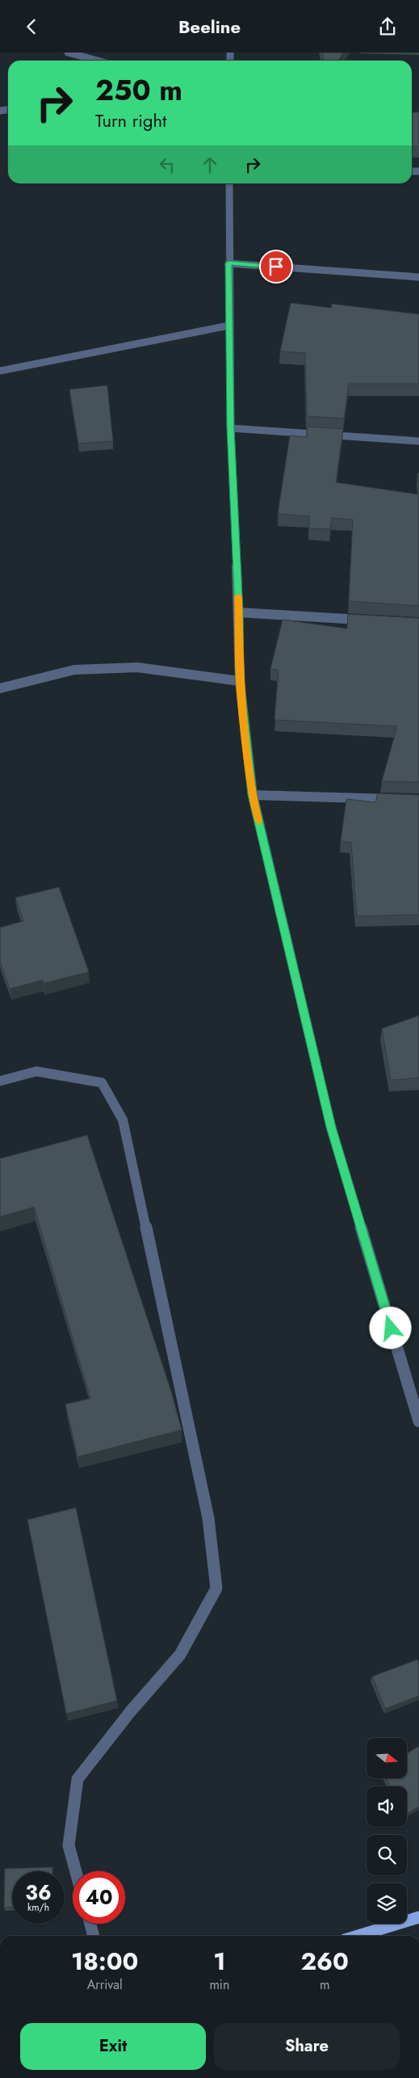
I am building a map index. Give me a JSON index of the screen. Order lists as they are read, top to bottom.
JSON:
{
  "north": "right",
  "page": {
    "header": "Beeline",
    "turn": ["250 m", "Turn right"],
    "speed": "36 km/h",
    "limit": "40",
    "eta": [
      "18:00",
      "Arrival",
      "1",
      "min",
      "260",
      "m"
    ],
    "buttons": ["Exit", "Share"]
  }
}
